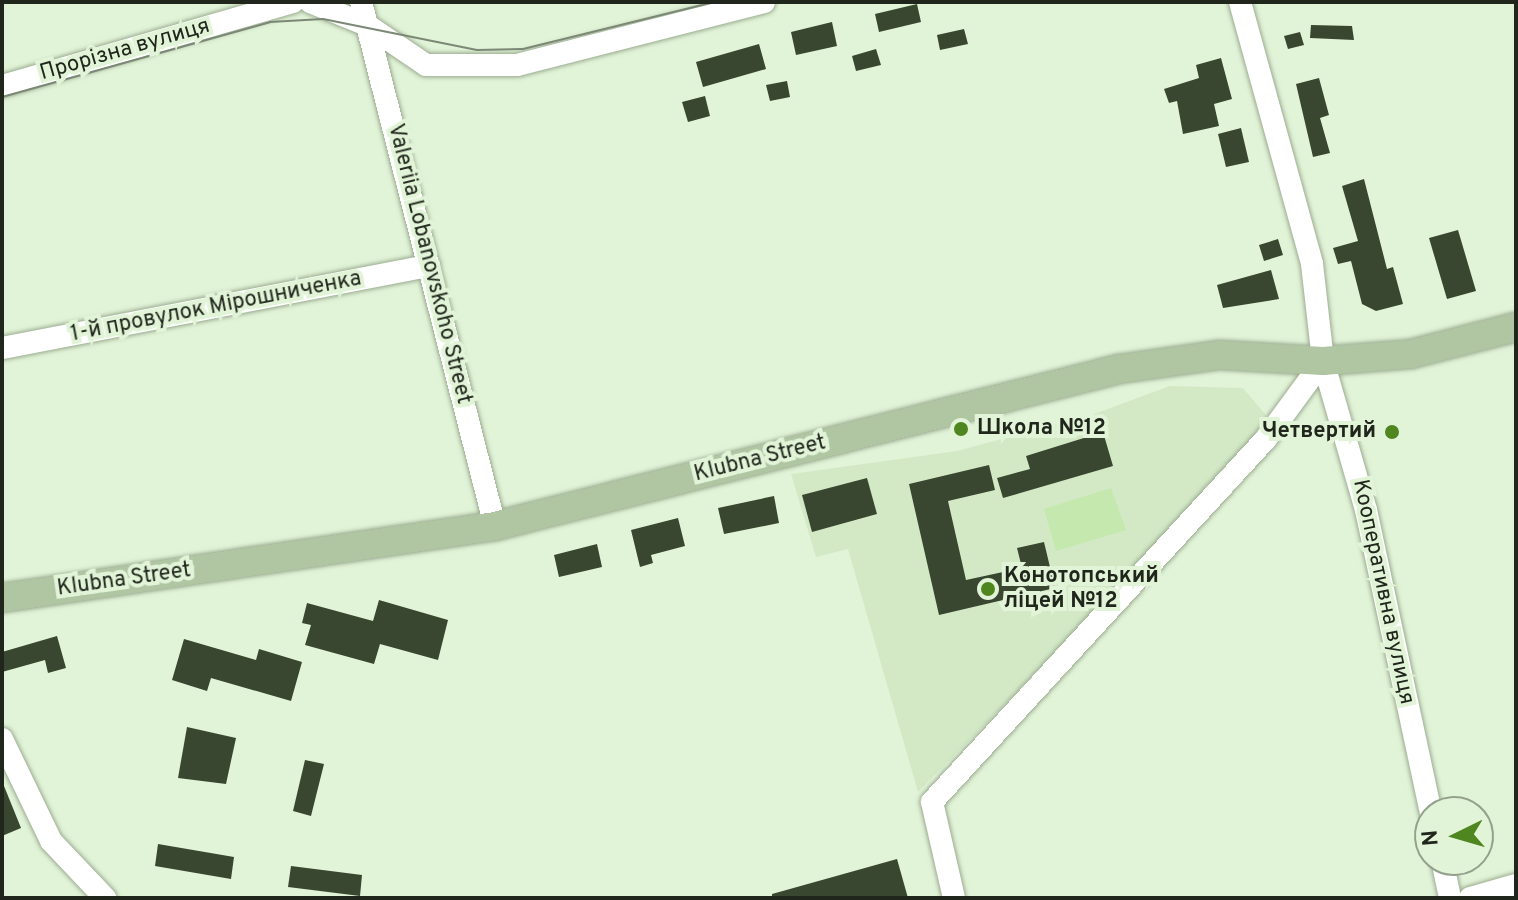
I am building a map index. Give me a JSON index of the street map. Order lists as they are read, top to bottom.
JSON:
{
  "streets": {
    "main road": ["Klubna Street"],
    "street": [
      "Прорізна вулиця",
      "Valeriia Lobanovskoho Street",
      "1-й провулок Мірошниченка",
      "Кооперативна вулиця"
    ]
  },
  "crossings": [
    ["Valeriia Lobanovskoho Street", "1-й провулок Мірошниченка"],
    ["Valeriia Lobanovskoho Street", "Klubna Street"],
    ["Klubna Street", "Кооперативна вулиця"]
  ],
  "places": ["Школа №12", "Четвертий", "Конотопський ліцей №12"],
  "north": "left"
}
